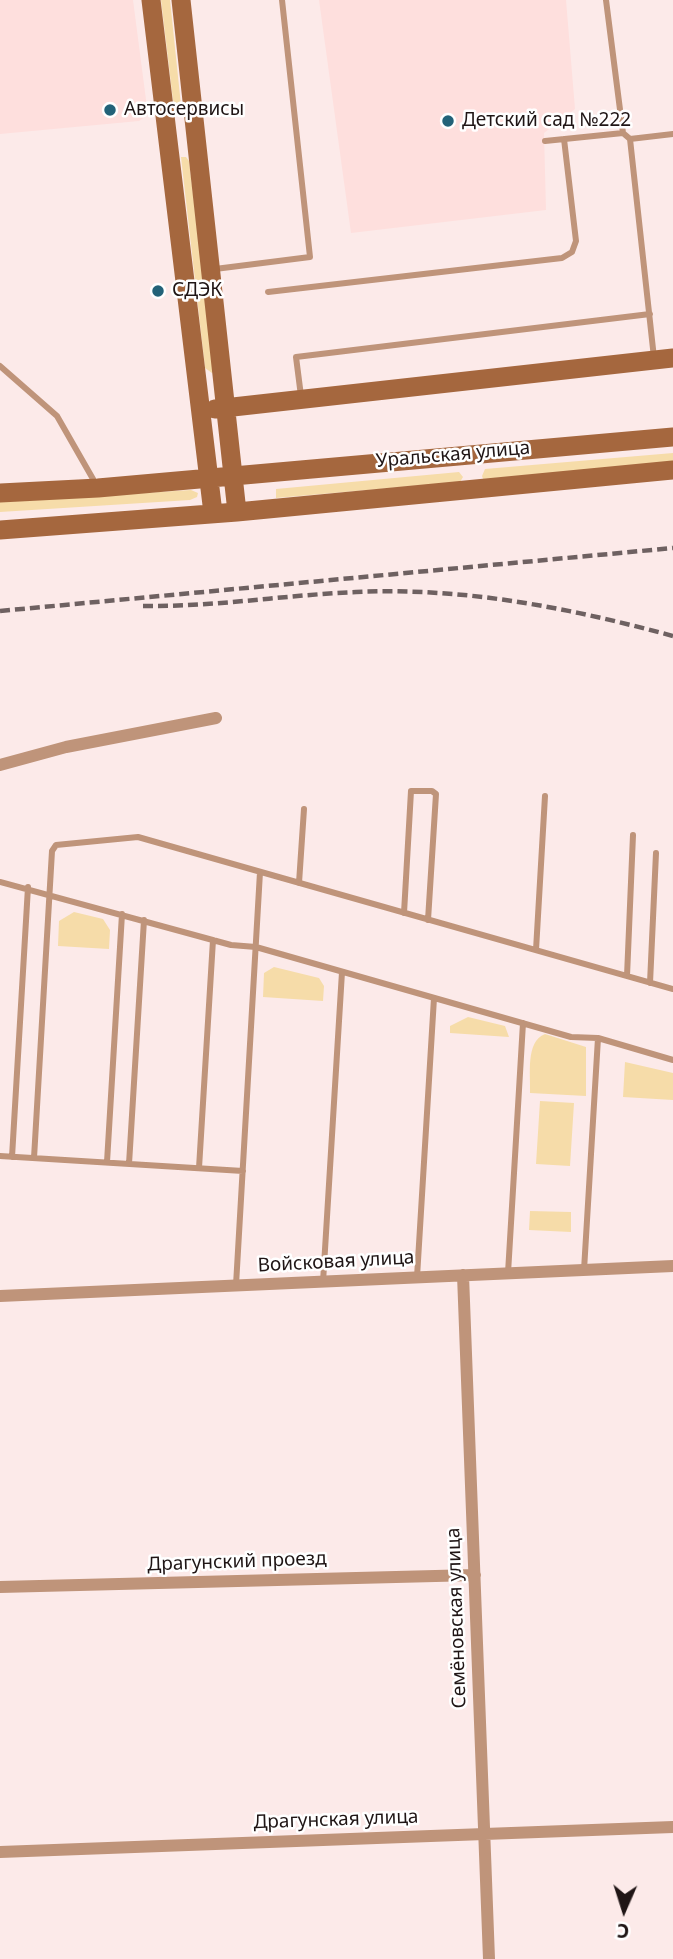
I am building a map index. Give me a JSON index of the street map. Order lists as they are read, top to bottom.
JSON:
{
  "streets": {
    "main road": ["Уральская улица"],
    "street": [
      "Войсковая улица",
      "Драгунский проезд",
      "Семёновская улица",
      "Драгунская улица"
    ]
  },
  "crossings": [
    ["Войсковая улица", "Семёновская улица"],
    ["Драгунский проезд", "Семёновская улица"],
    ["Семёновская улица", "Драгунская улица"]
  ],
  "places": ["Автосервисы", "Детский сад №222", "СДЭК"],
  "north": "bottom"
}
